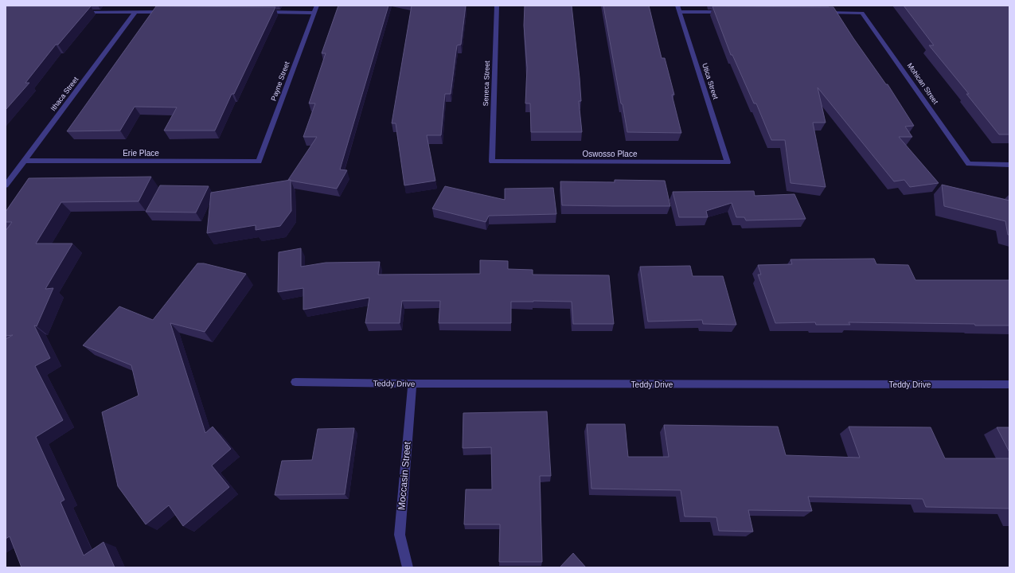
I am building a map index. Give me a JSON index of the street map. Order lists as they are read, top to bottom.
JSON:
{
  "streets": {
    "street": [
      "Payne Street",
      "Utica Street",
      "Seneca Street",
      "Mohican Street",
      "Ithaca Street",
      "Erie Place",
      "Oswosso Place",
      "Teddy Drive",
      "Moccasin Street"
    ]
  },
  "crossings": [
    ["Payne Street", "Erie Place"],
    ["Utica Street", "Oswosso Place"],
    ["Seneca Street", "Oswosso Place"],
    ["Ithaca Street", "Erie Place"],
    ["Teddy Drive", "Moccasin Street"]
  ]
}
